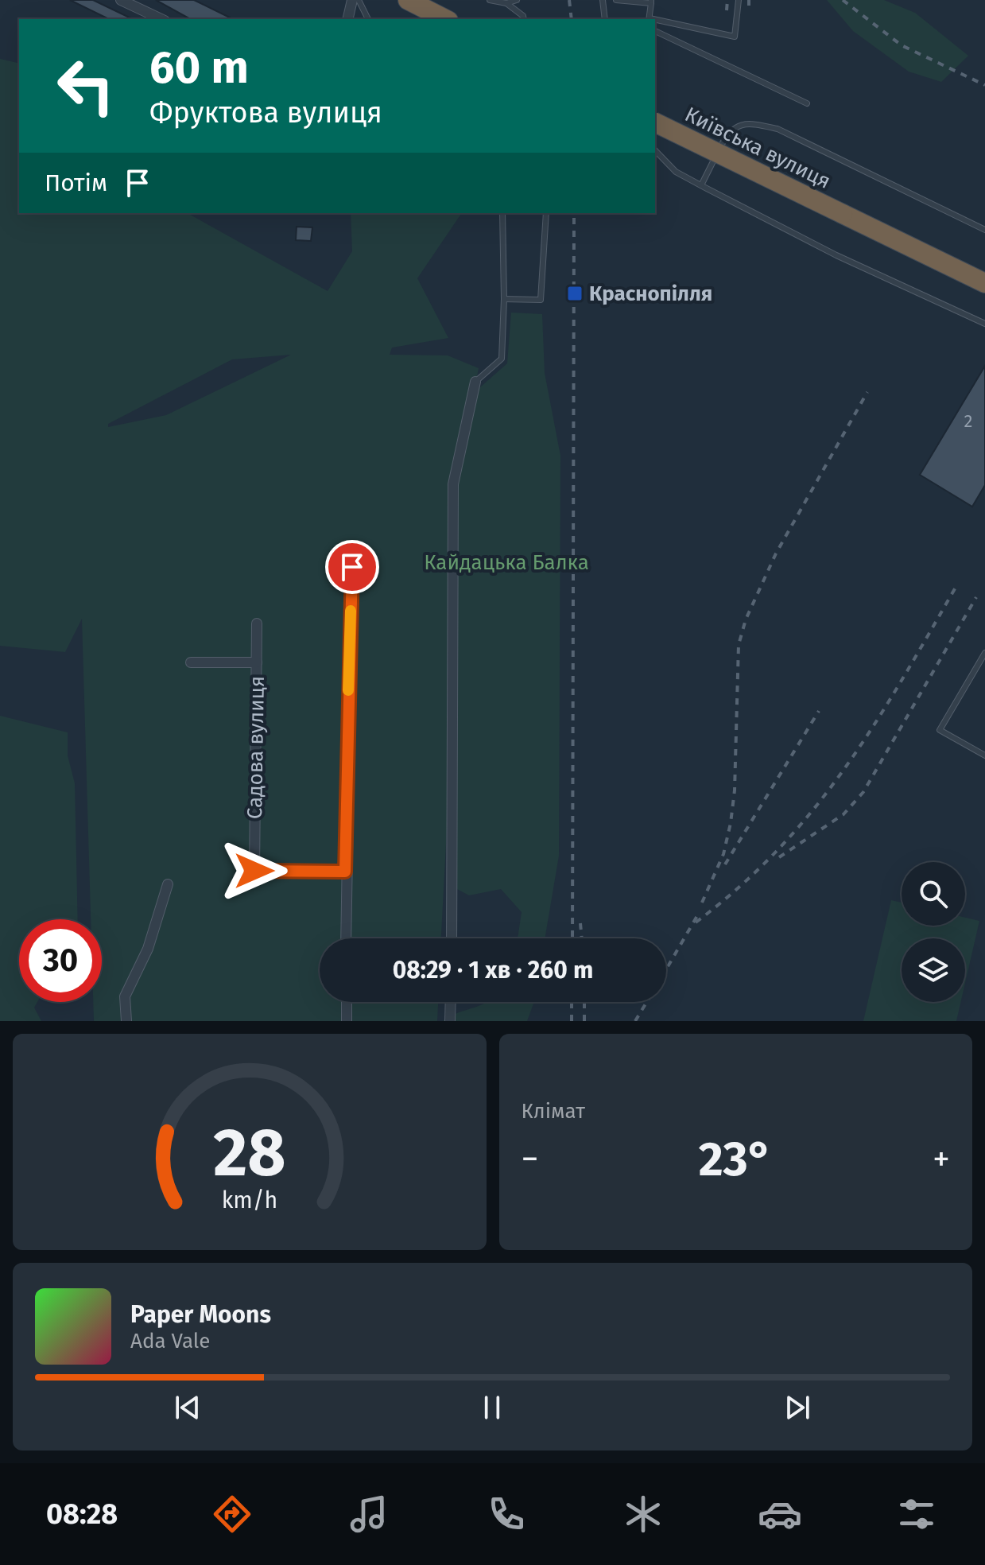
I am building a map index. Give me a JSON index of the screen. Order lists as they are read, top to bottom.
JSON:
{
  "streets": {
    "highway": ["Київська вулиця"],
    "street": ["Садова вулиця"]
  },
  "parks": ["Кайдацька Балка"],
  "places": {
    "transit": ["Краснопілля"]
  },
  "house_numbers": ["2"],
  "page": {
    "turn": ["60 m", "Фруктова вулиця"],
    "then": "Потім",
    "limit": "30",
    "trip": "08:29 · 1 хв · 260 m",
    "tile": "Клімат",
    "heat": ["−", "23°", "+"],
    "song": ["Paper Moons", "Ada Vale"],
    "tabs": "08:28",
    "gauge": ["28", "km/h"]
  }
}
